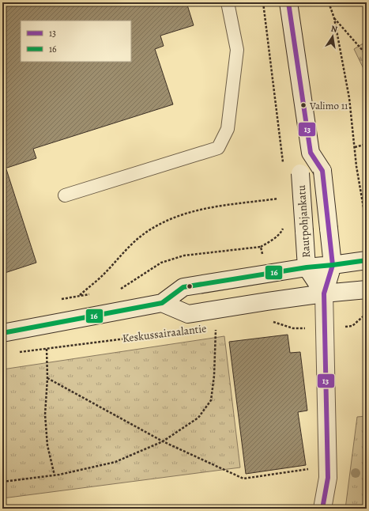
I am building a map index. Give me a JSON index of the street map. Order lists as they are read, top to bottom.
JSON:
{
  "streets": {
    "street": ["Rautpohjankatu", "Keskussairaalantie"]
  },
  "crossings": [
    ["Rautpohjankatu", "Keskussairaalantie"]
  ],
  "places": ["Valimo 11"],
  "lines": ["transit line 13", "transit line 16"],
  "legend": ["13", "16"],
  "north": "top"
}
